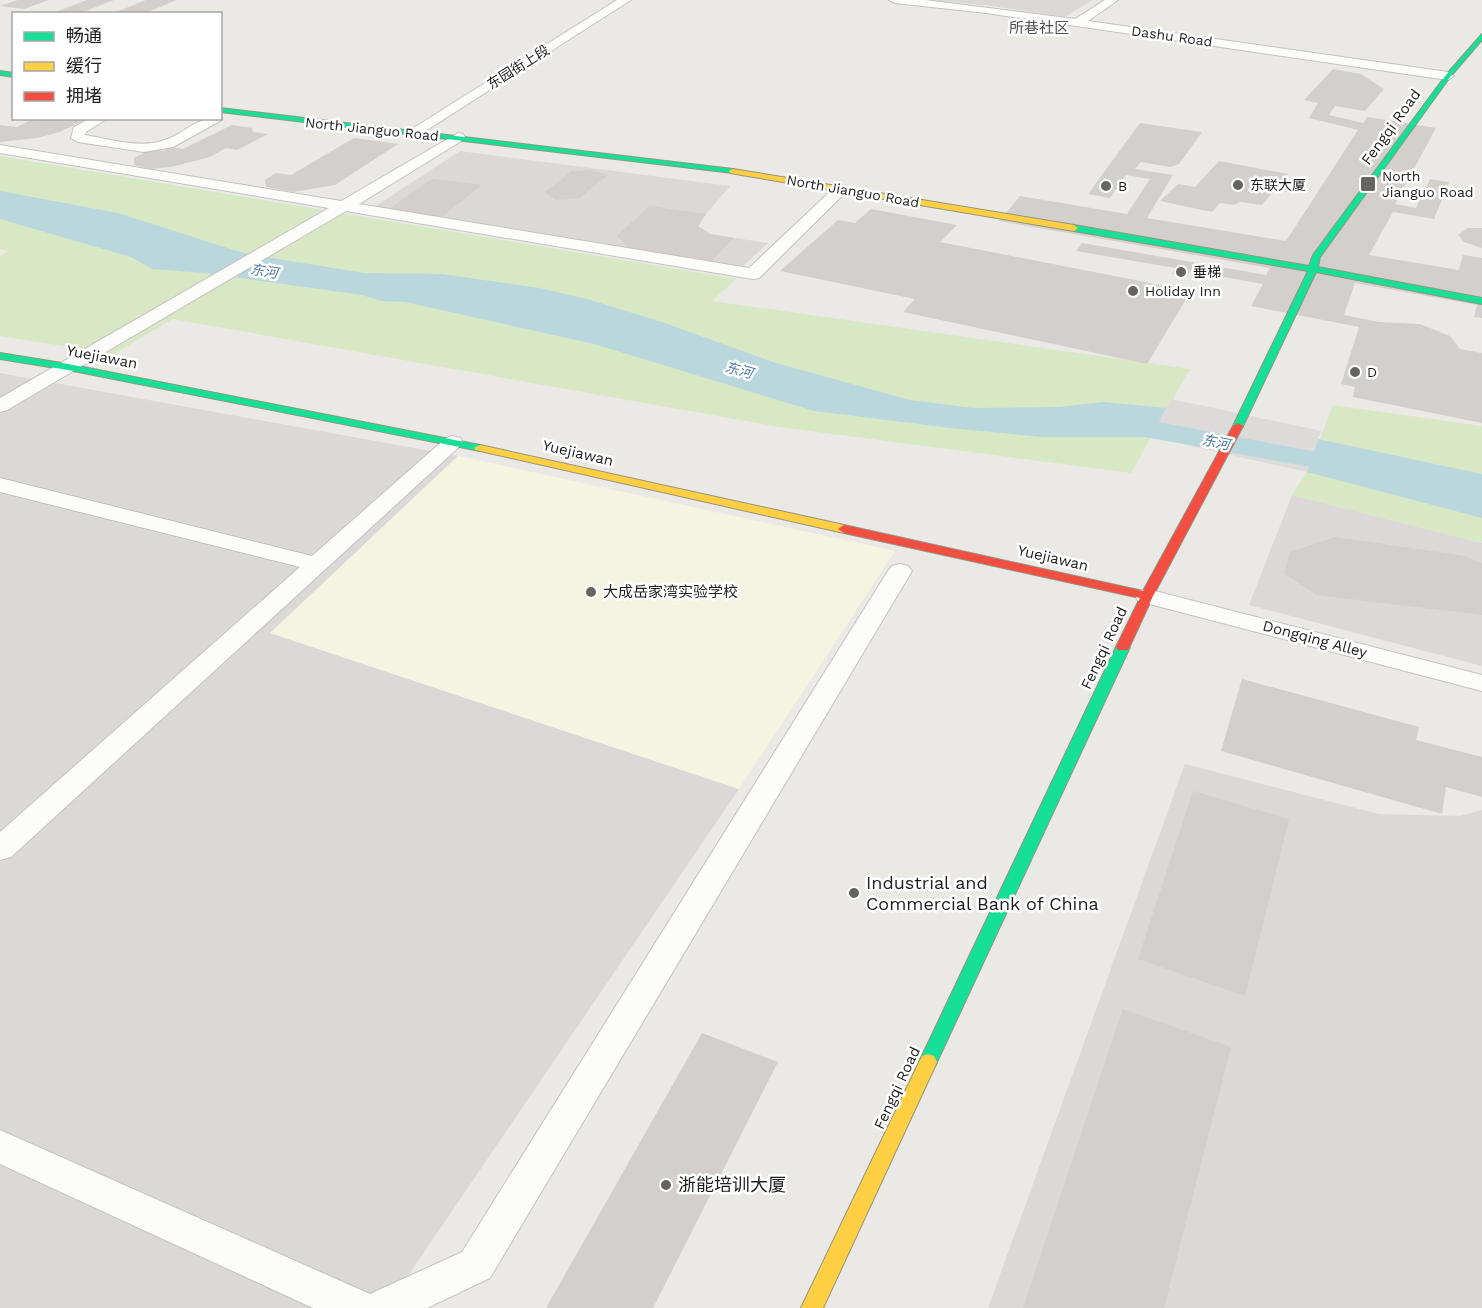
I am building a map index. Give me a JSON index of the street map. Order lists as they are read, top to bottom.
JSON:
{
  "streets": {
    "main road": ["Fengqi Road", "North Jianguo Road", "Yuejiawan"],
    "street": ["Dashu Road", "东园街上段", "Dongqing Alley"]
  },
  "crossings": [
    ["Dashu Road", "Fengqi Road"],
    ["东园街上段", "North Jianguo Road"],
    ["Fengqi Road", "North Jianguo Road"],
    ["Fengqi Road", "Yuejiawan"],
    ["Fengqi Road", "Dongqing Alley"],
    ["Yuejiawan", "Dongqing Alley"]
  ],
  "districts": ["所巷社区"],
  "water": ["东河"],
  "places": {
    "transit": ["North Jianguo Road"],
    "other": [
      "东联大厦",
      "B",
      "垂梯",
      "Holiday Inn",
      "D",
      "大成岳家湾实验学校",
      "Industrial and Commercial Bank of China",
      "浙能培训大厦"
    ]
  },
  "legend": ["畅通", "缓行", "拥堵"]
}
